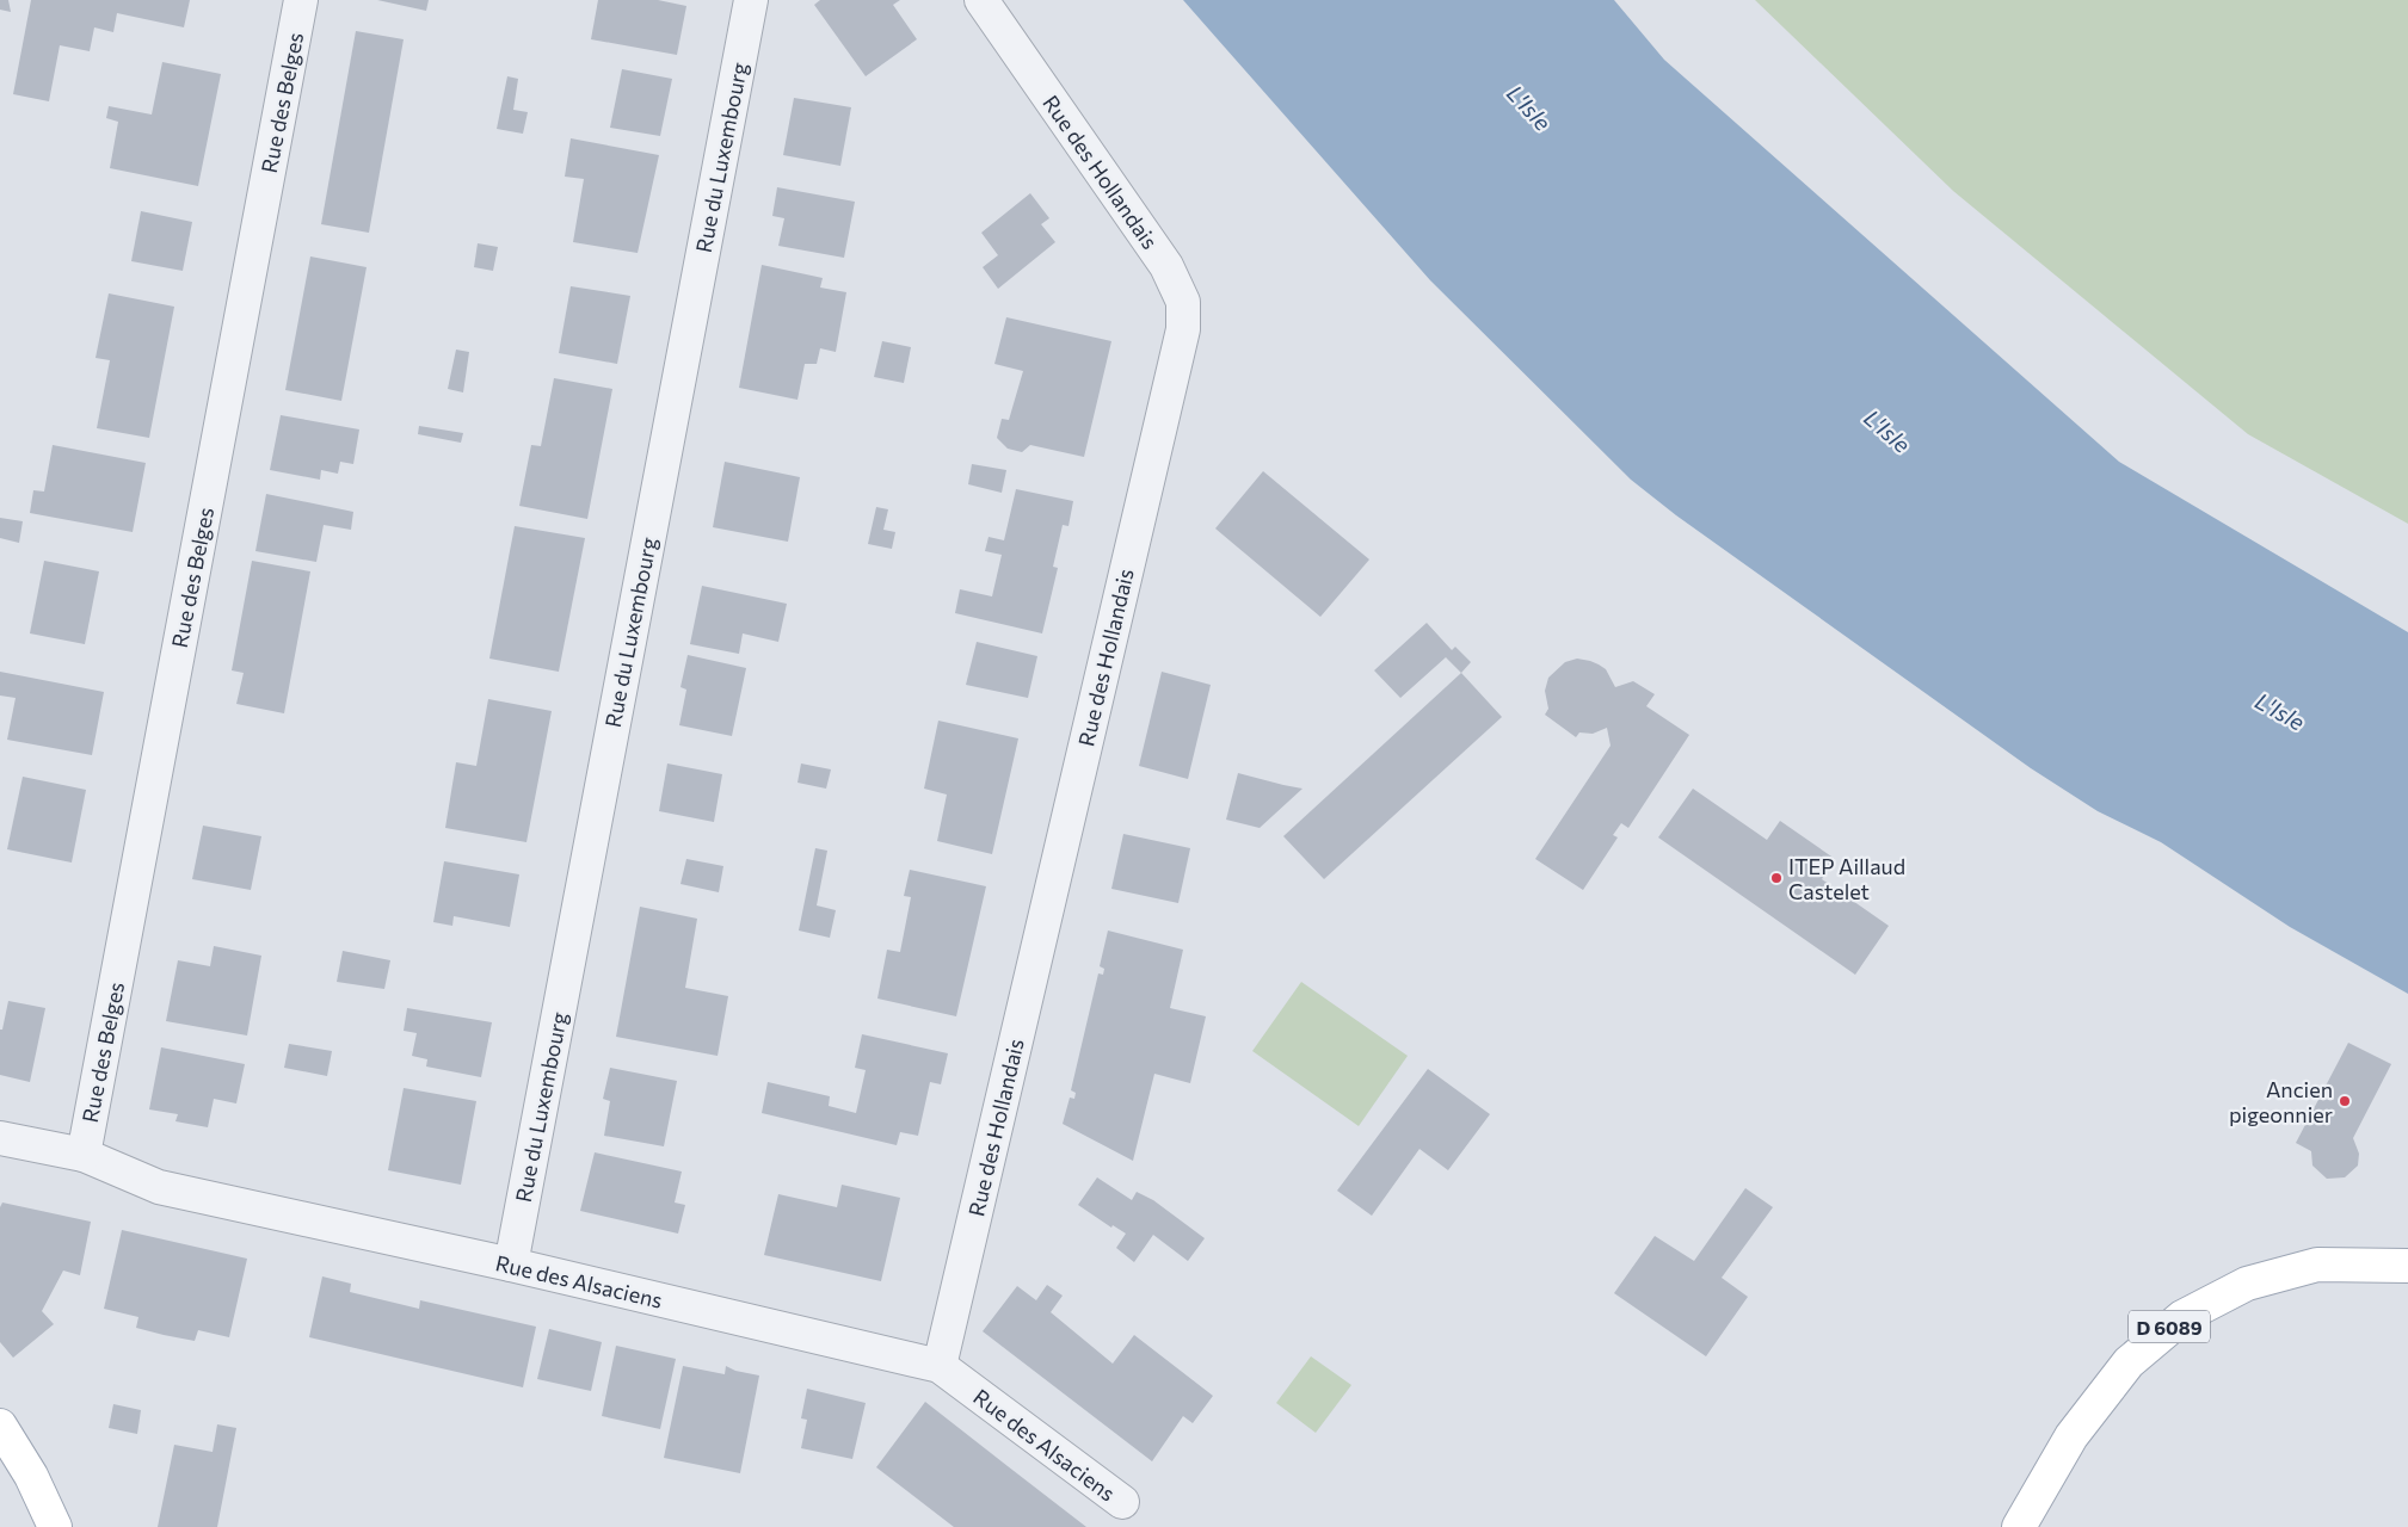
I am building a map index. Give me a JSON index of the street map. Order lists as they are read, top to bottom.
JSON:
{
  "streets": {
    "main road": ["D 6089"],
    "street": [
      "Rue des Belges",
      "Rue du Luxembourg",
      "Rue des Hollandais",
      "Rue des Alsaciens"
    ]
  },
  "crossings": [
    ["Rue des Belges", "Rue des Alsaciens"],
    ["Rue du Luxembourg", "Rue des Alsaciens"],
    ["Rue des Hollandais", "Rue des Alsaciens"]
  ],
  "water": ["L'Isle"],
  "places": ["ITEP Aillaud Castelet", "Ancien pigeonnier"]
}
